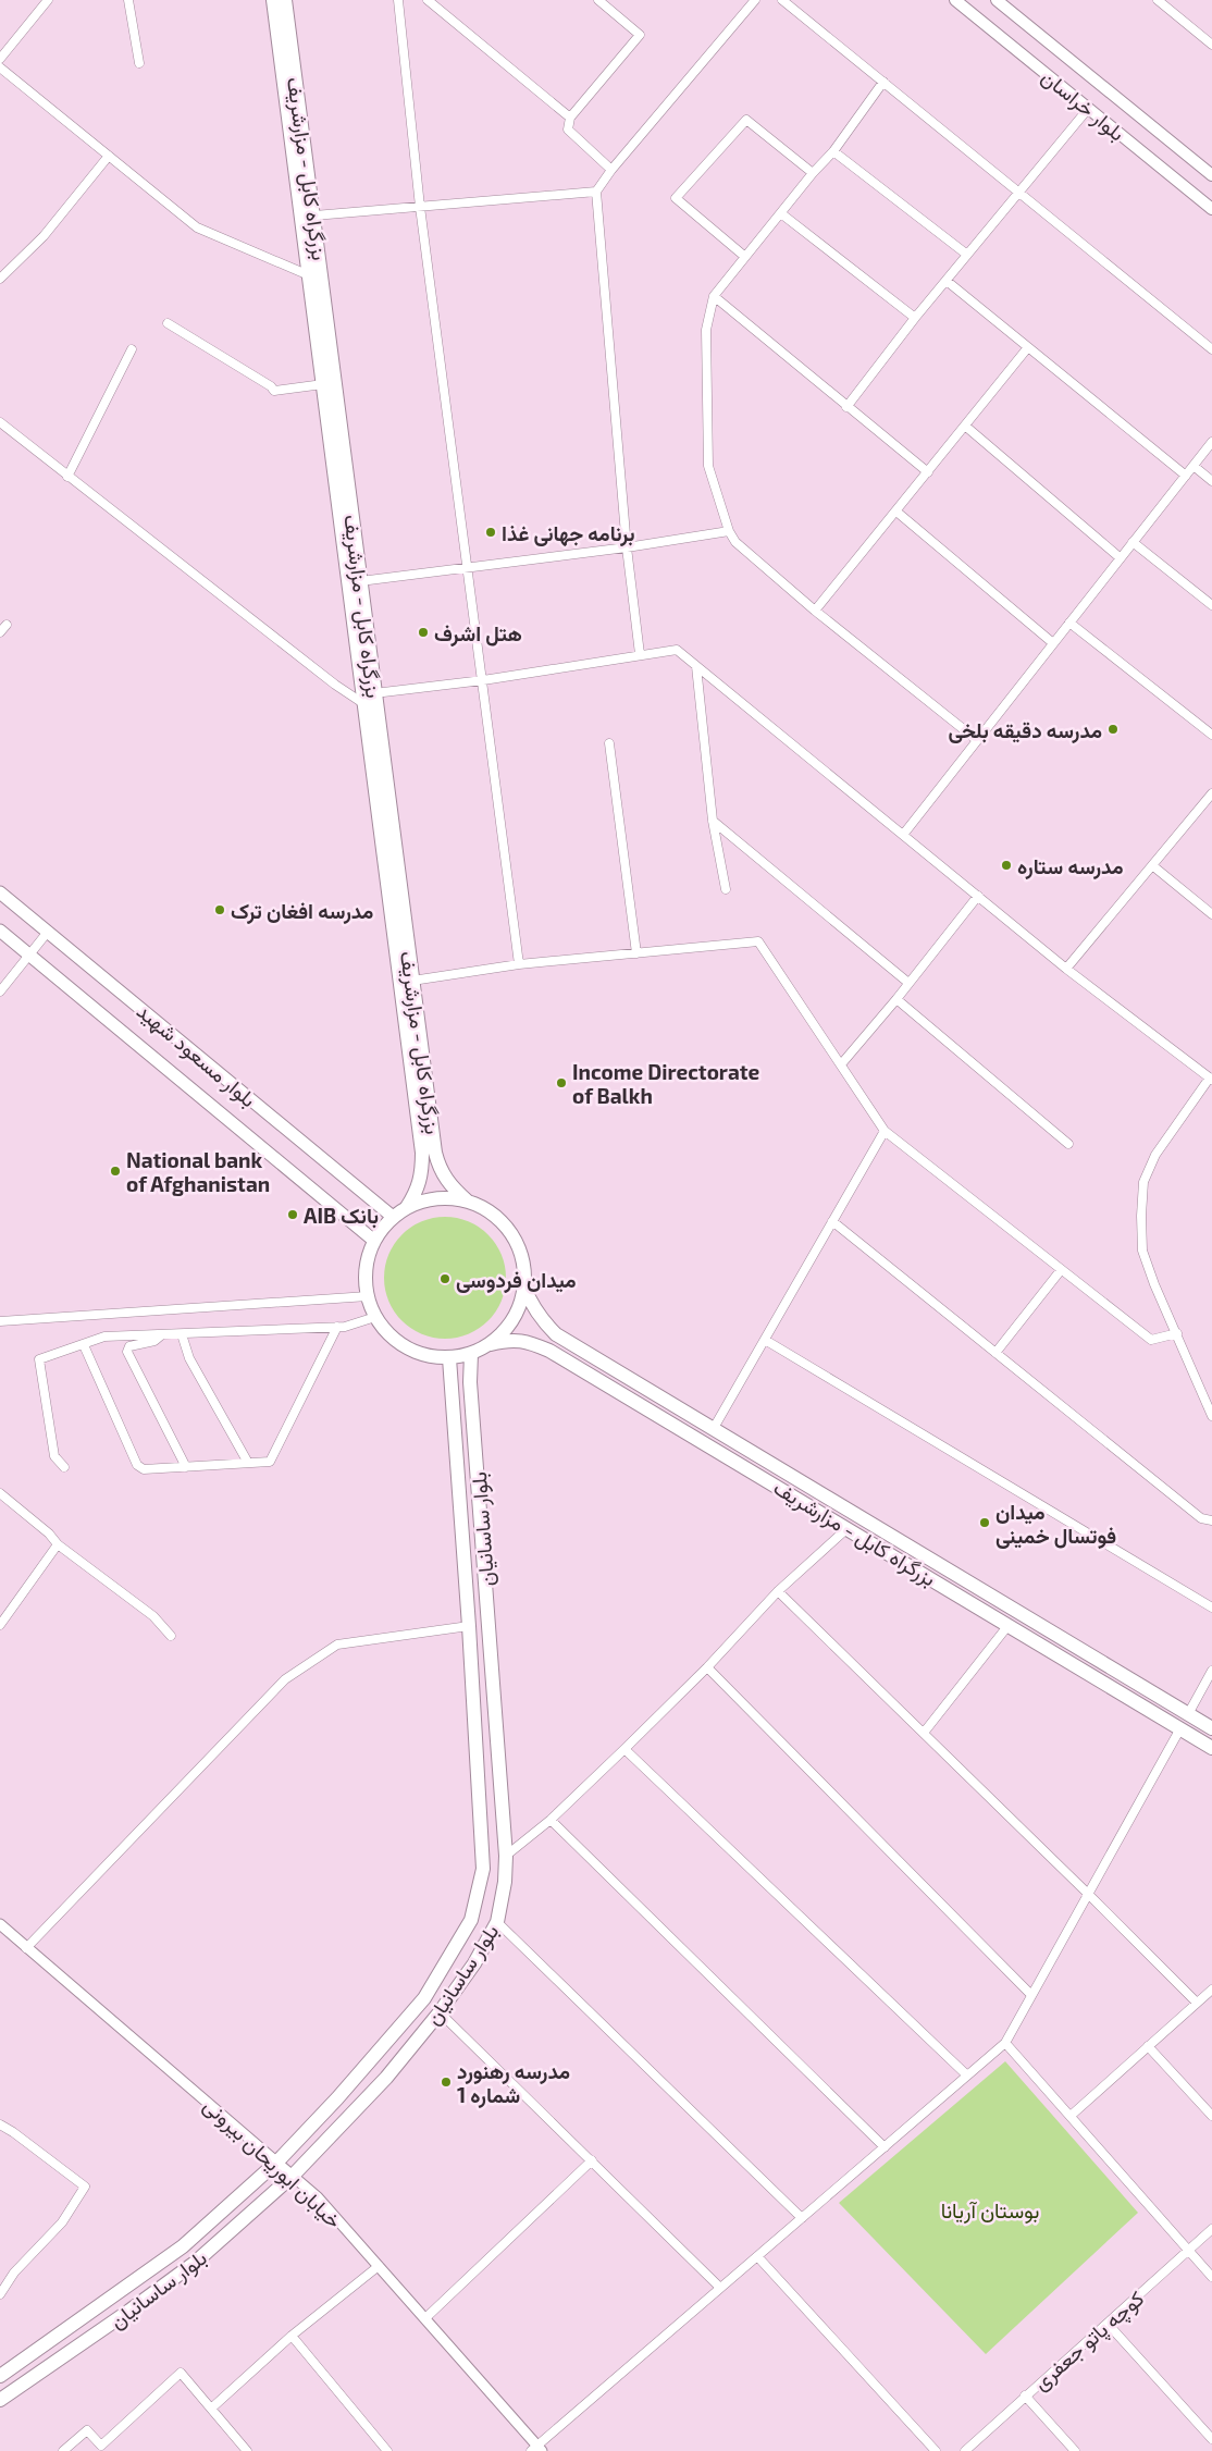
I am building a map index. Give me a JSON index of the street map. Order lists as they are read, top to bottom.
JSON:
{
  "streets": {
    "highway": ["بزرگراه کابل - مزارشریف", "بلوار ساسانیان"],
    "main road": ["بلوار خراسان", "بلوار مسعود شهید"],
    "street": ["خیابان ابوریحان بیرونی", "کوچه پاتو جعفری"]
  },
  "crossings": [
    ["بزرگراه کابل - مزارشریف", "بلوار مسعود شهید"],
    ["بزرگراه کابل - مزارشریف", "بلوار ساسانیان"],
    ["بلوار مسعود شهید", "بلوار ساسانیان"],
    ["بلوار ساسانیان", "خیابان ابوریحان بیرونی"]
  ],
  "parks": ["بوستان آریانا"],
  "places": [
    "برنامه جهانی غذا",
    "هتل اشرف",
    "مدرسه دقيقه بلخى",
    "مدرسه ستاره",
    "مدرسه افغان ترک",
    "Income Directorate of Balkh",
    "National bank of Afghanistan",
    "AIB بانک",
    "میدان فردوسی",
    "میدان فوتسال خمینی",
    "مدرسه رهنورد شماره 1"
  ]
}
